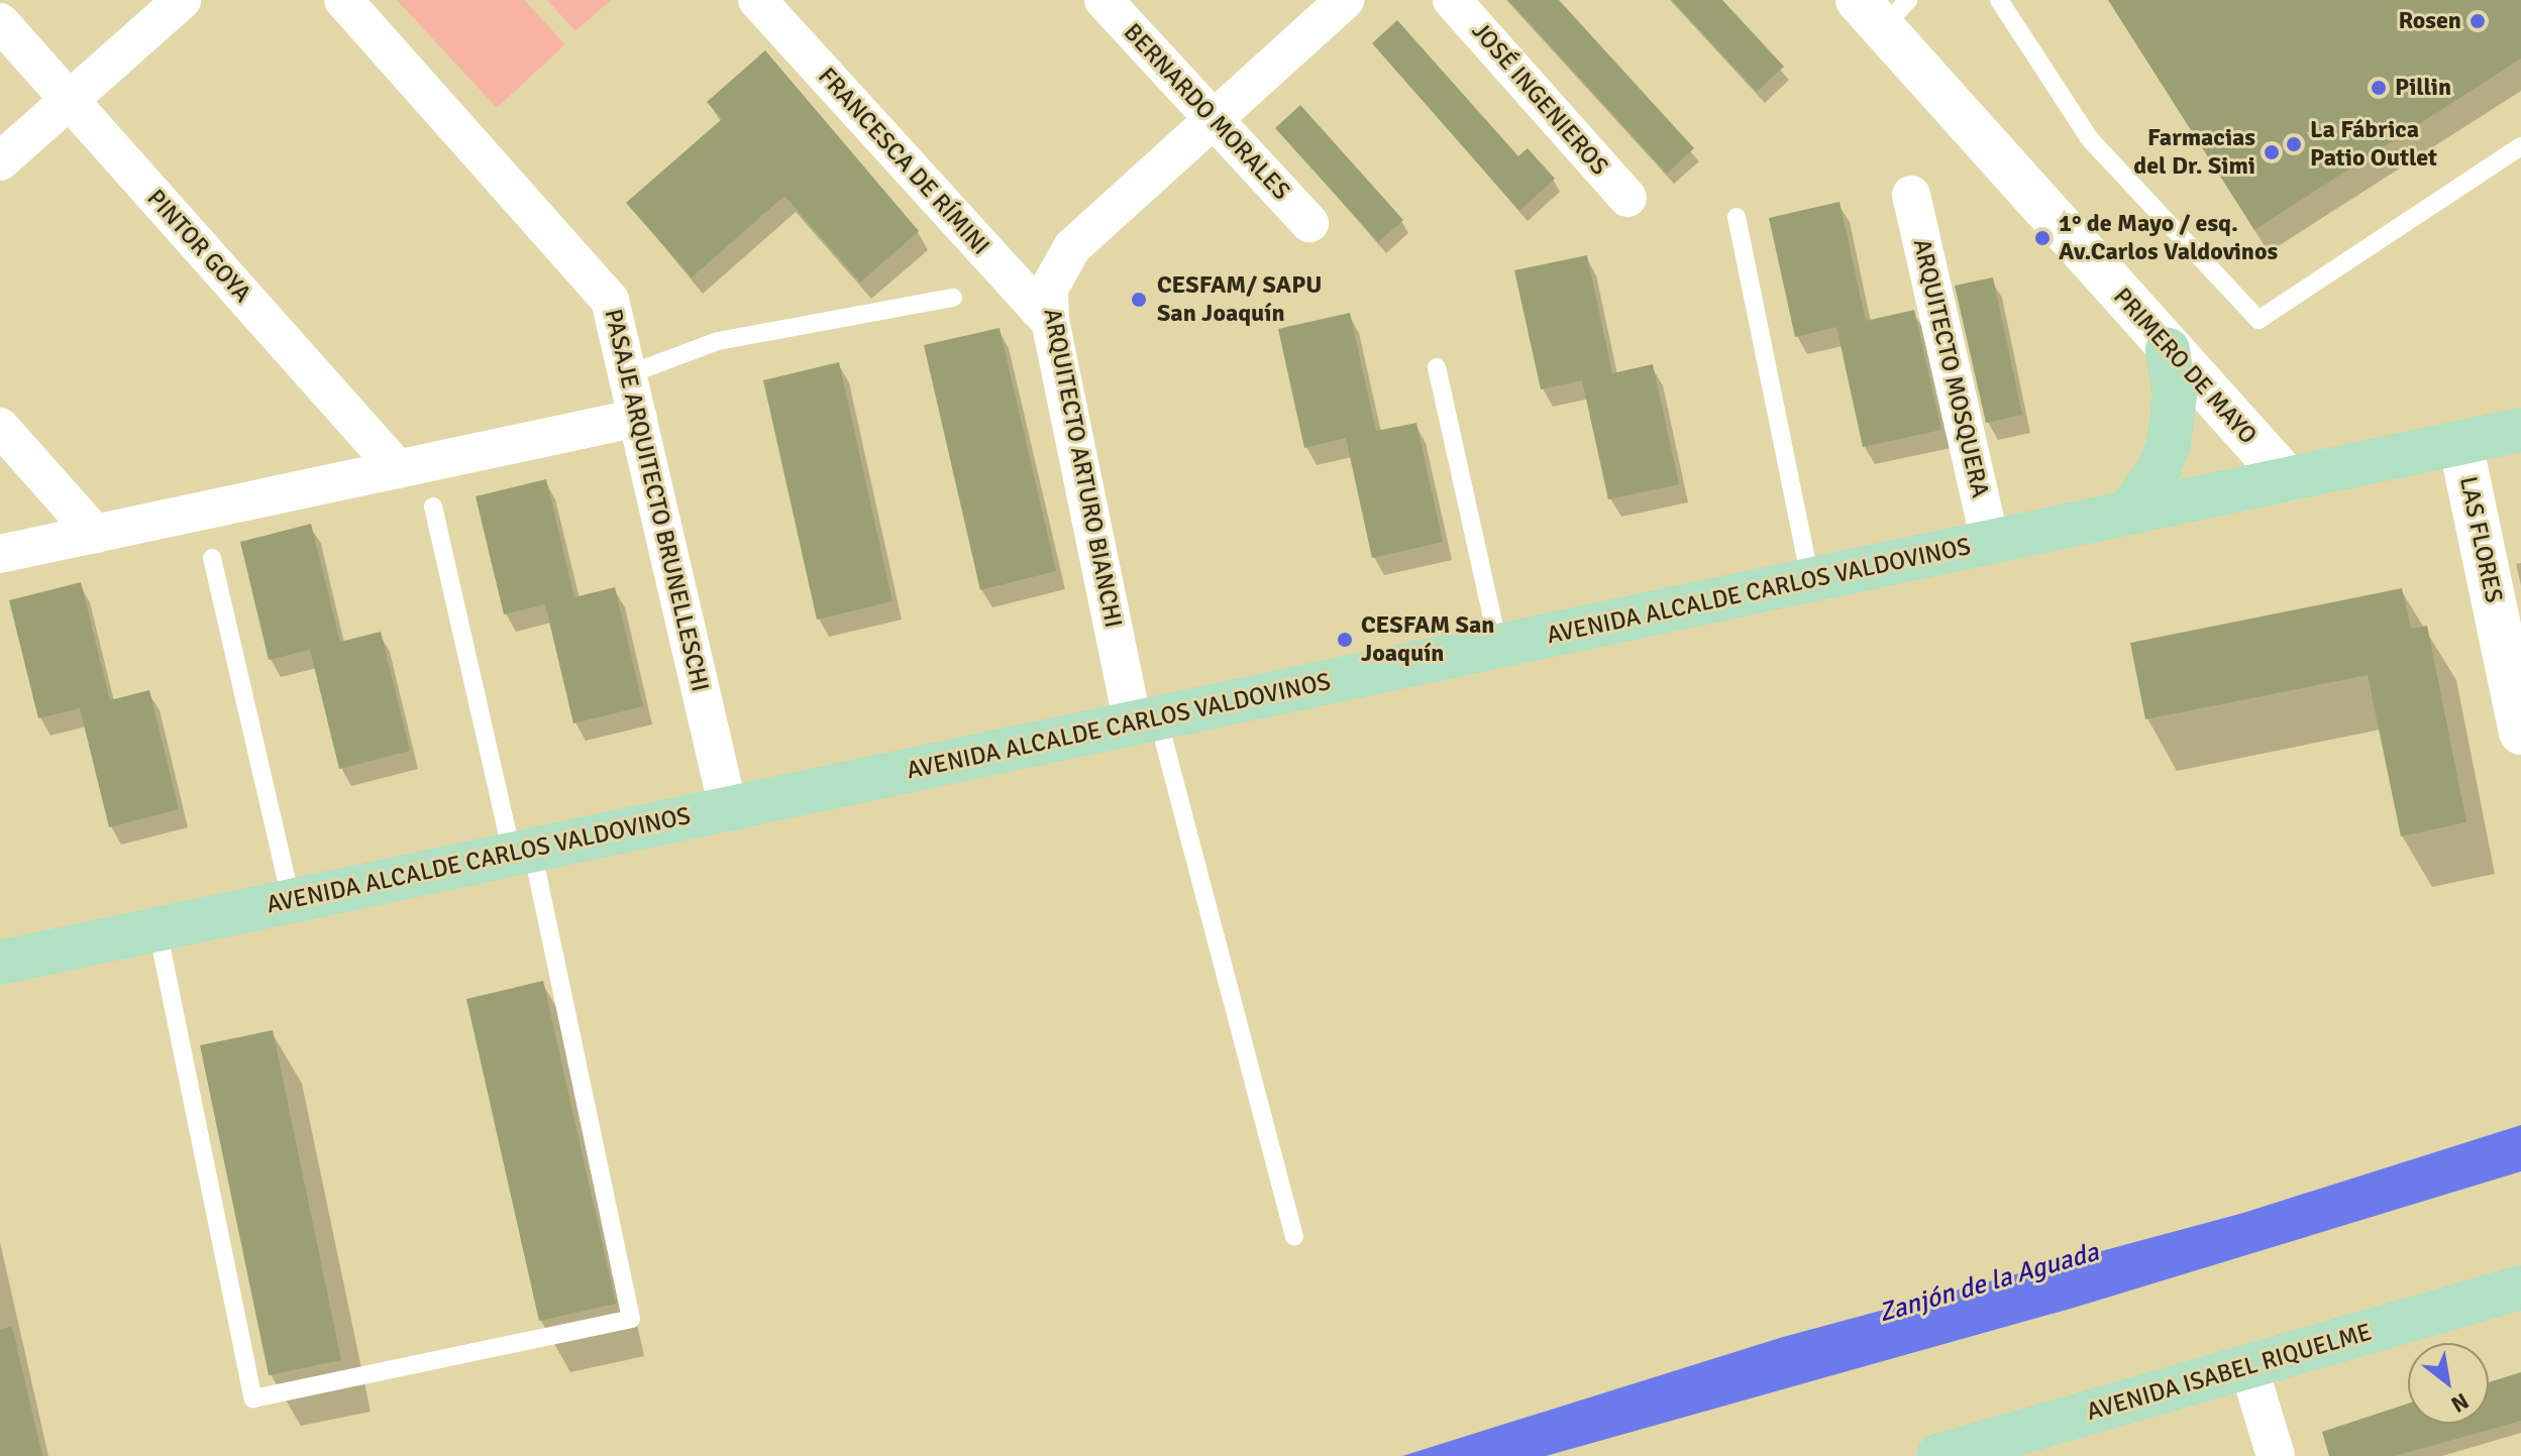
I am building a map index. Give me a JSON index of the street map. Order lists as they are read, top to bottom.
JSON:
{
  "streets": {
    "main road": ["AVENIDA ALCALDE CARLOS VALDOVINOS", "AVENIDA ISABEL RIQUELME"],
    "street": [
      "JOSÉ INGENIEROS",
      "BERNARDO MORALES",
      "FRANCESCA DE RÍMINI",
      "PINTOR GOYA",
      "PRIMERO DE MAYO",
      "ARQUITECTO MOSQUERA",
      "ARQUITECTO ARTURO BIANCHI",
      "PASAJE ARQUITECTO BRUNELLESCHI",
      "LAS FLORES"
    ]
  },
  "crossings": [
    ["BERNARDO MORALES", "ARQUITECTO ARTURO BIANCHI"],
    ["FRANCESCA DE RÍMINI", "ARQUITECTO ARTURO BIANCHI"],
    ["PRIMERO DE MAYO", "AVENIDA ALCALDE CARLOS VALDOVINOS"],
    ["ARQUITECTO MOSQUERA", "AVENIDA ALCALDE CARLOS VALDOVINOS"],
    ["ARQUITECTO ARTURO BIANCHI", "AVENIDA ALCALDE CARLOS VALDOVINOS"],
    ["PASAJE ARQUITECTO BRUNELLESCHI", "AVENIDA ALCALDE CARLOS VALDOVINOS"],
    ["LAS FLORES", "AVENIDA ALCALDE CARLOS VALDOVINOS"]
  ],
  "water": ["Zanjón de la Aguada"],
  "places": [
    "Rosen",
    "Pillin",
    "La Fábrica Patio Outlet",
    "Farmacias del Dr. Simi",
    "1° de Mayo / esq. Av.Carlos Valdovinos",
    "CESFAM/ SAPU San Joaquín",
    "CESFAM San Joaquín"
  ],
  "north": "bottom right"
}
